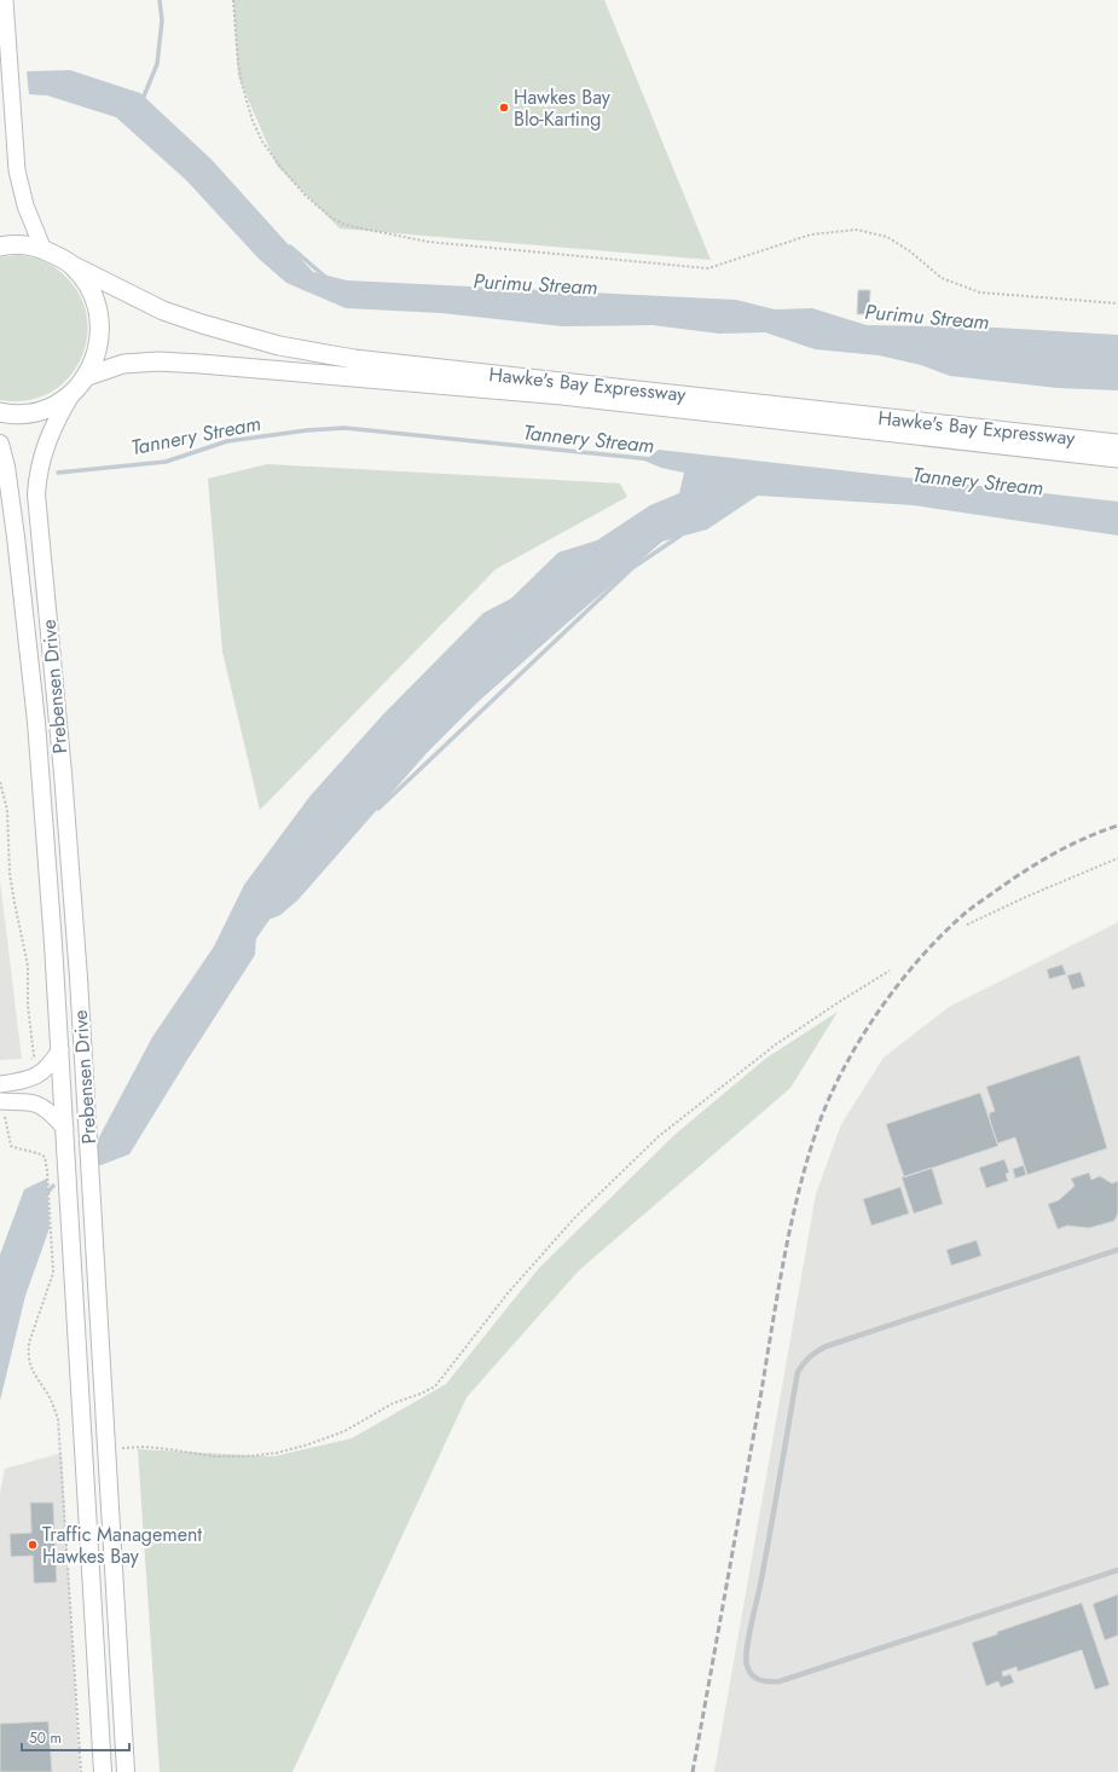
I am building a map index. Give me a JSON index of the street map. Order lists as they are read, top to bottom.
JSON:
{
  "streets": {
    "highway": ["Hawke's Bay Expressway"],
    "main road": ["Prebensen Drive"]
  },
  "water": ["Purimu Stream", "Tannery Stream"],
  "places": ["Hawkes Bay Blo-Karting", "Traffic Management Hawkes Bay"],
  "scale_bar": "50 m"
}
